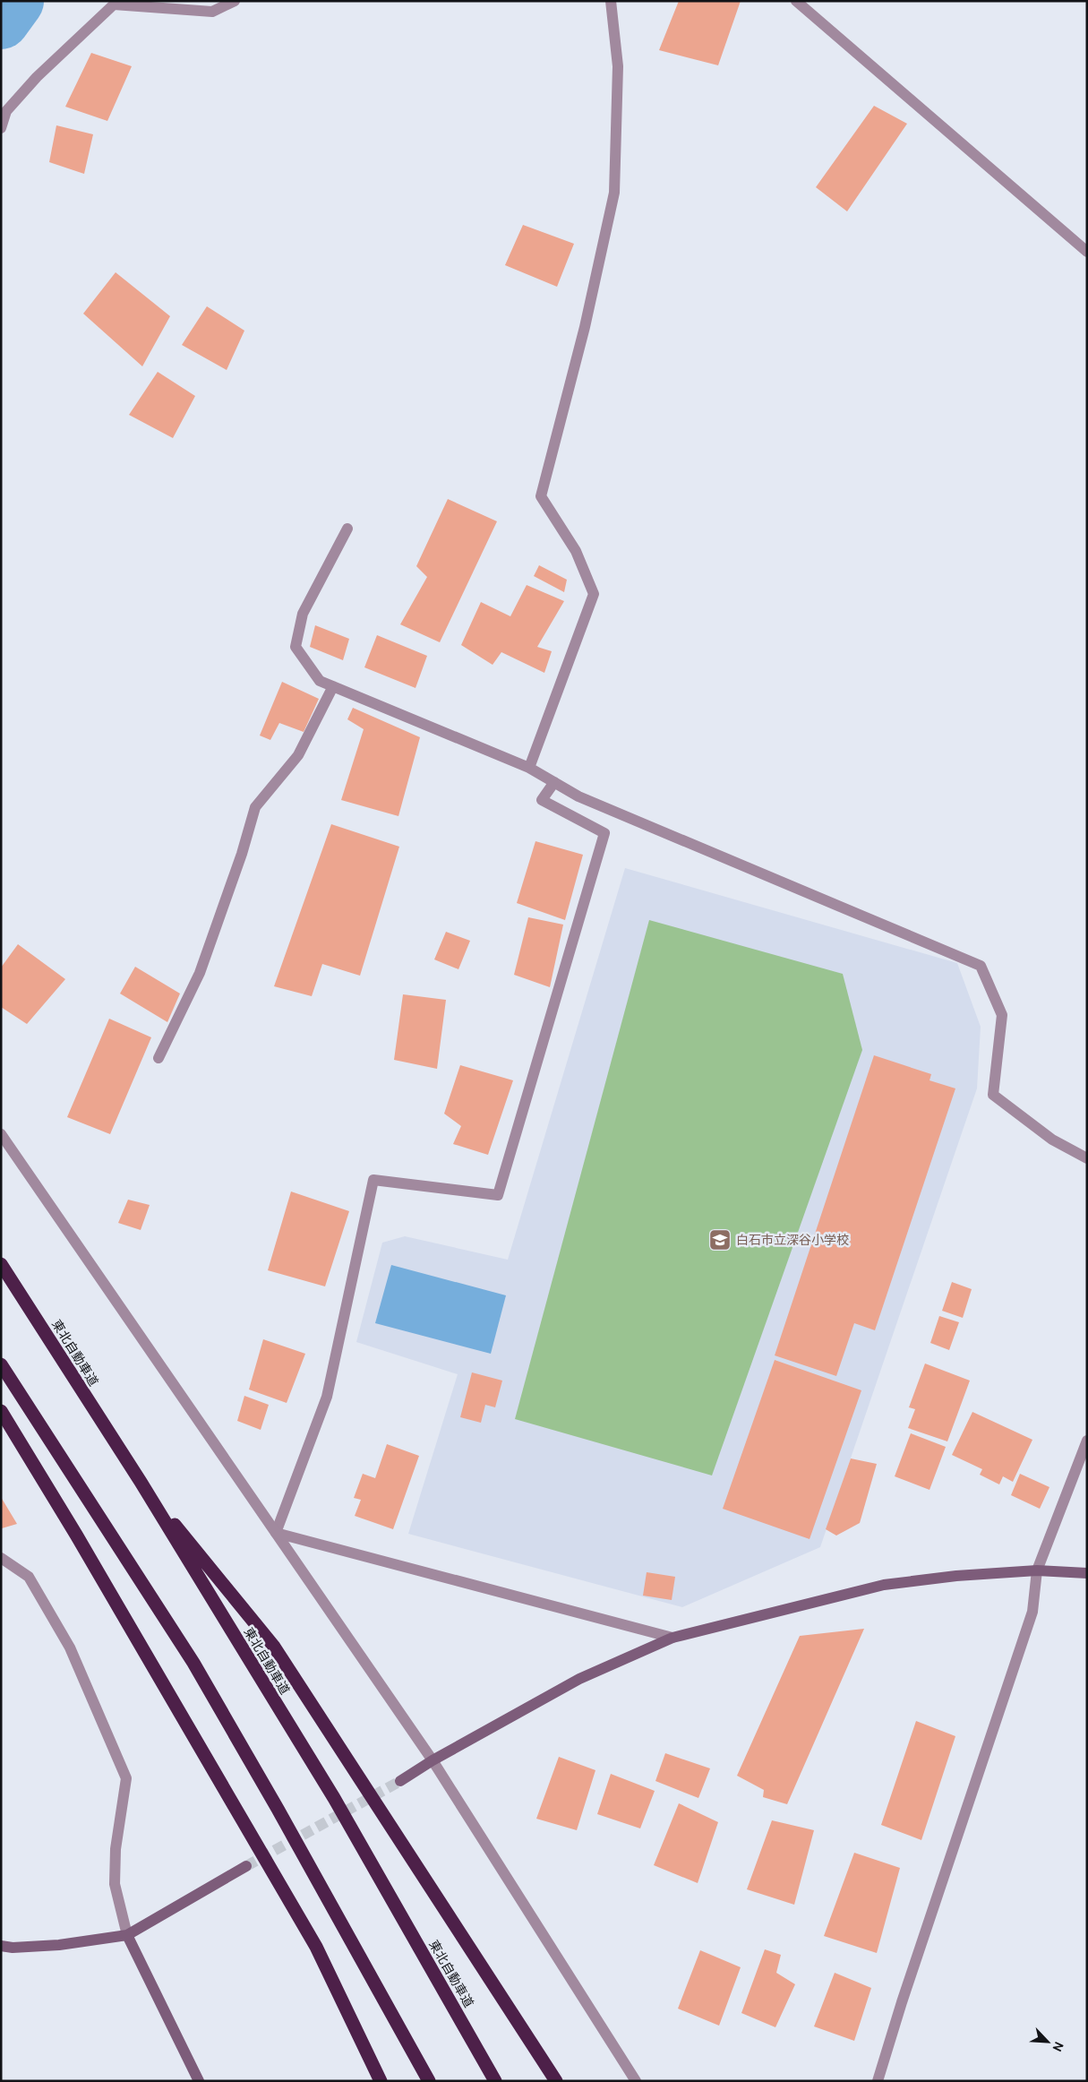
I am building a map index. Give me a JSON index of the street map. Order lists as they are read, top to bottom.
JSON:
{
  "streets": {
    "highway": ["東北自動車道"]
  },
  "places": {
    "school or university": ["白石市立深谷小学校"]
  },
  "north": "bottom right"
}
